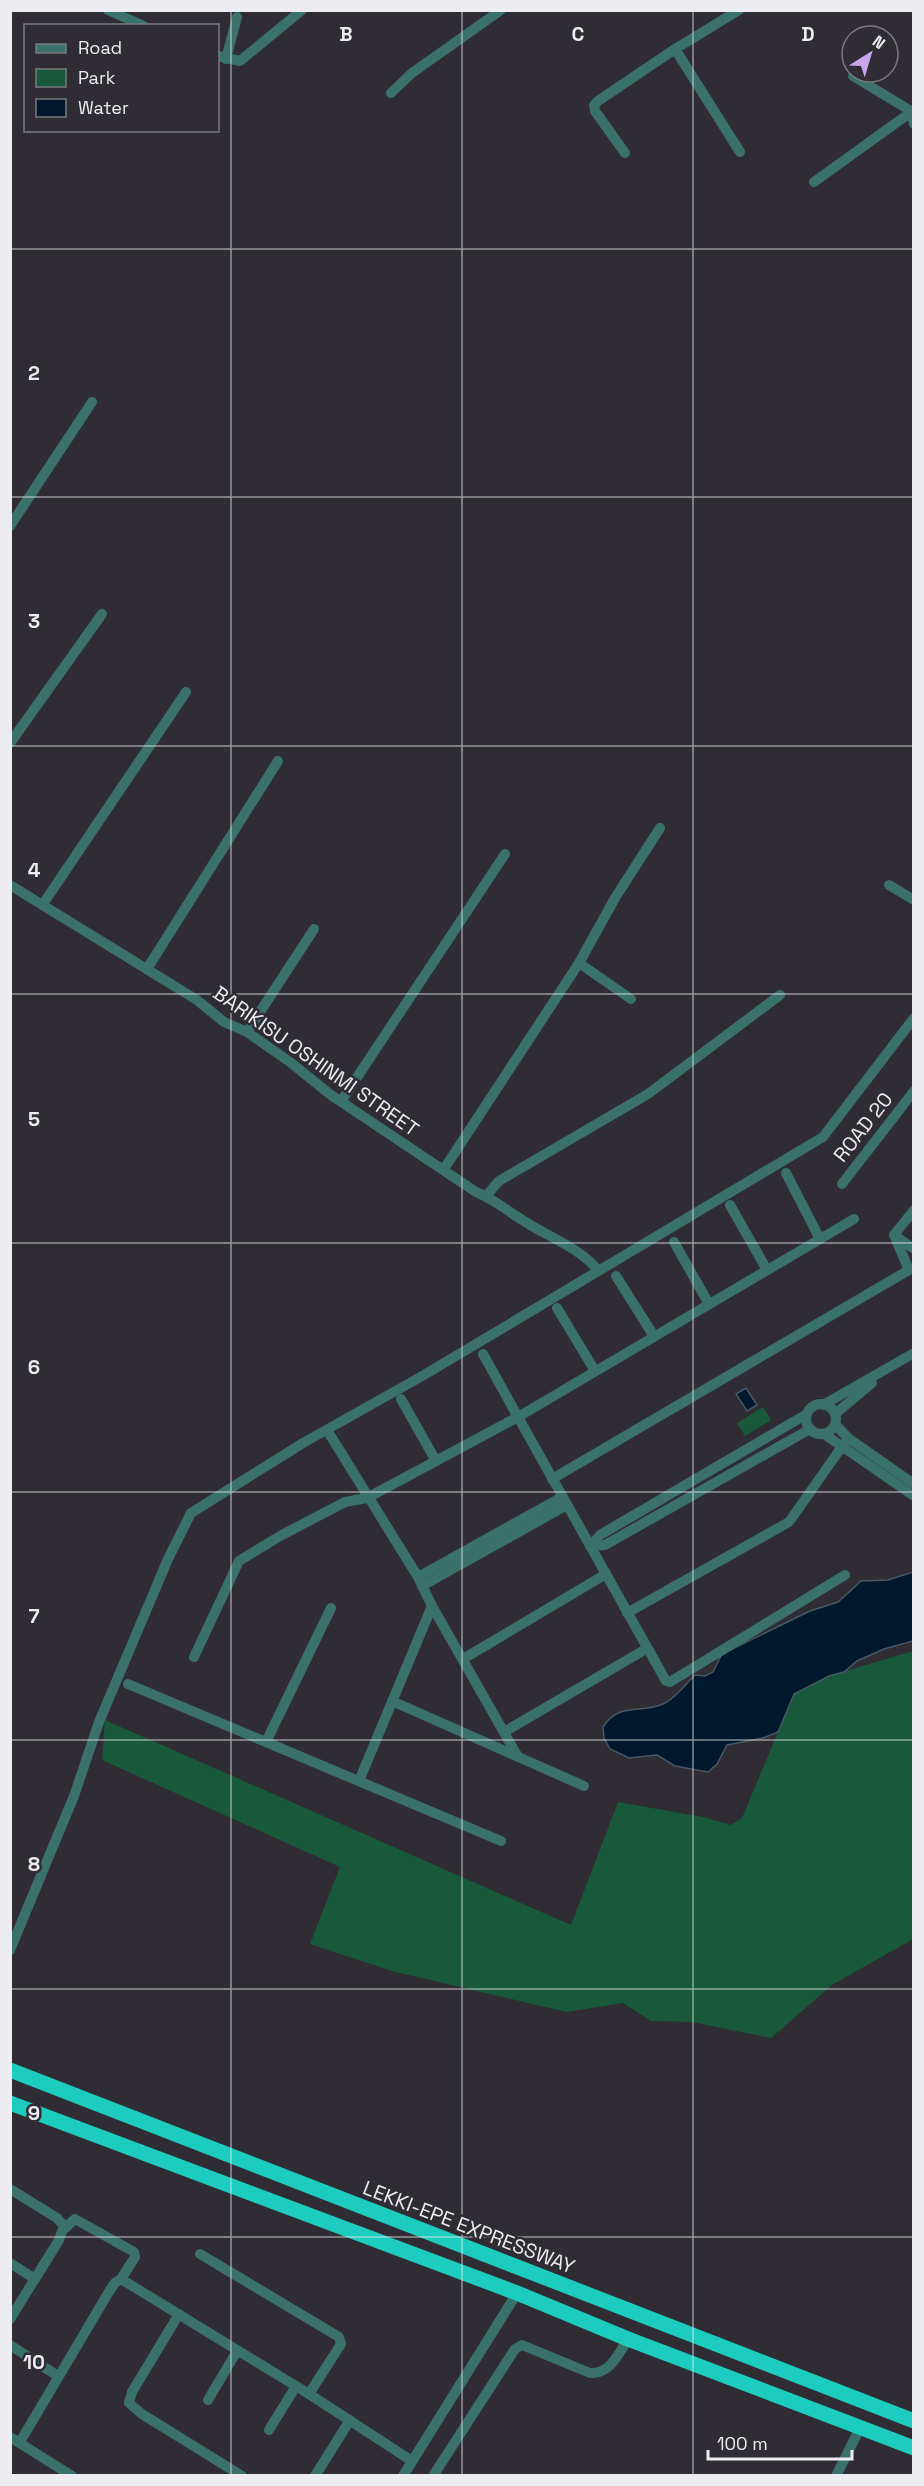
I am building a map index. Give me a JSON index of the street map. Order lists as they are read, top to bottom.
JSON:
{
  "streets": {
    "highway": ["LEKKI-EPE EXPRESSWAY"],
    "street": ["BARIKISU OSHINMI STREET", "ROAD 20"]
  },
  "legend": ["Road", "Park", "Water"],
  "scale_bar": "100 m",
  "north": "top right",
  "grid": {
    "columns": ["B", "C", "D"],
    "rows": [
      "2",
      "3",
      "4",
      "5",
      "6",
      "7",
      "8",
      "9",
      "10"
    ]
  }
}
